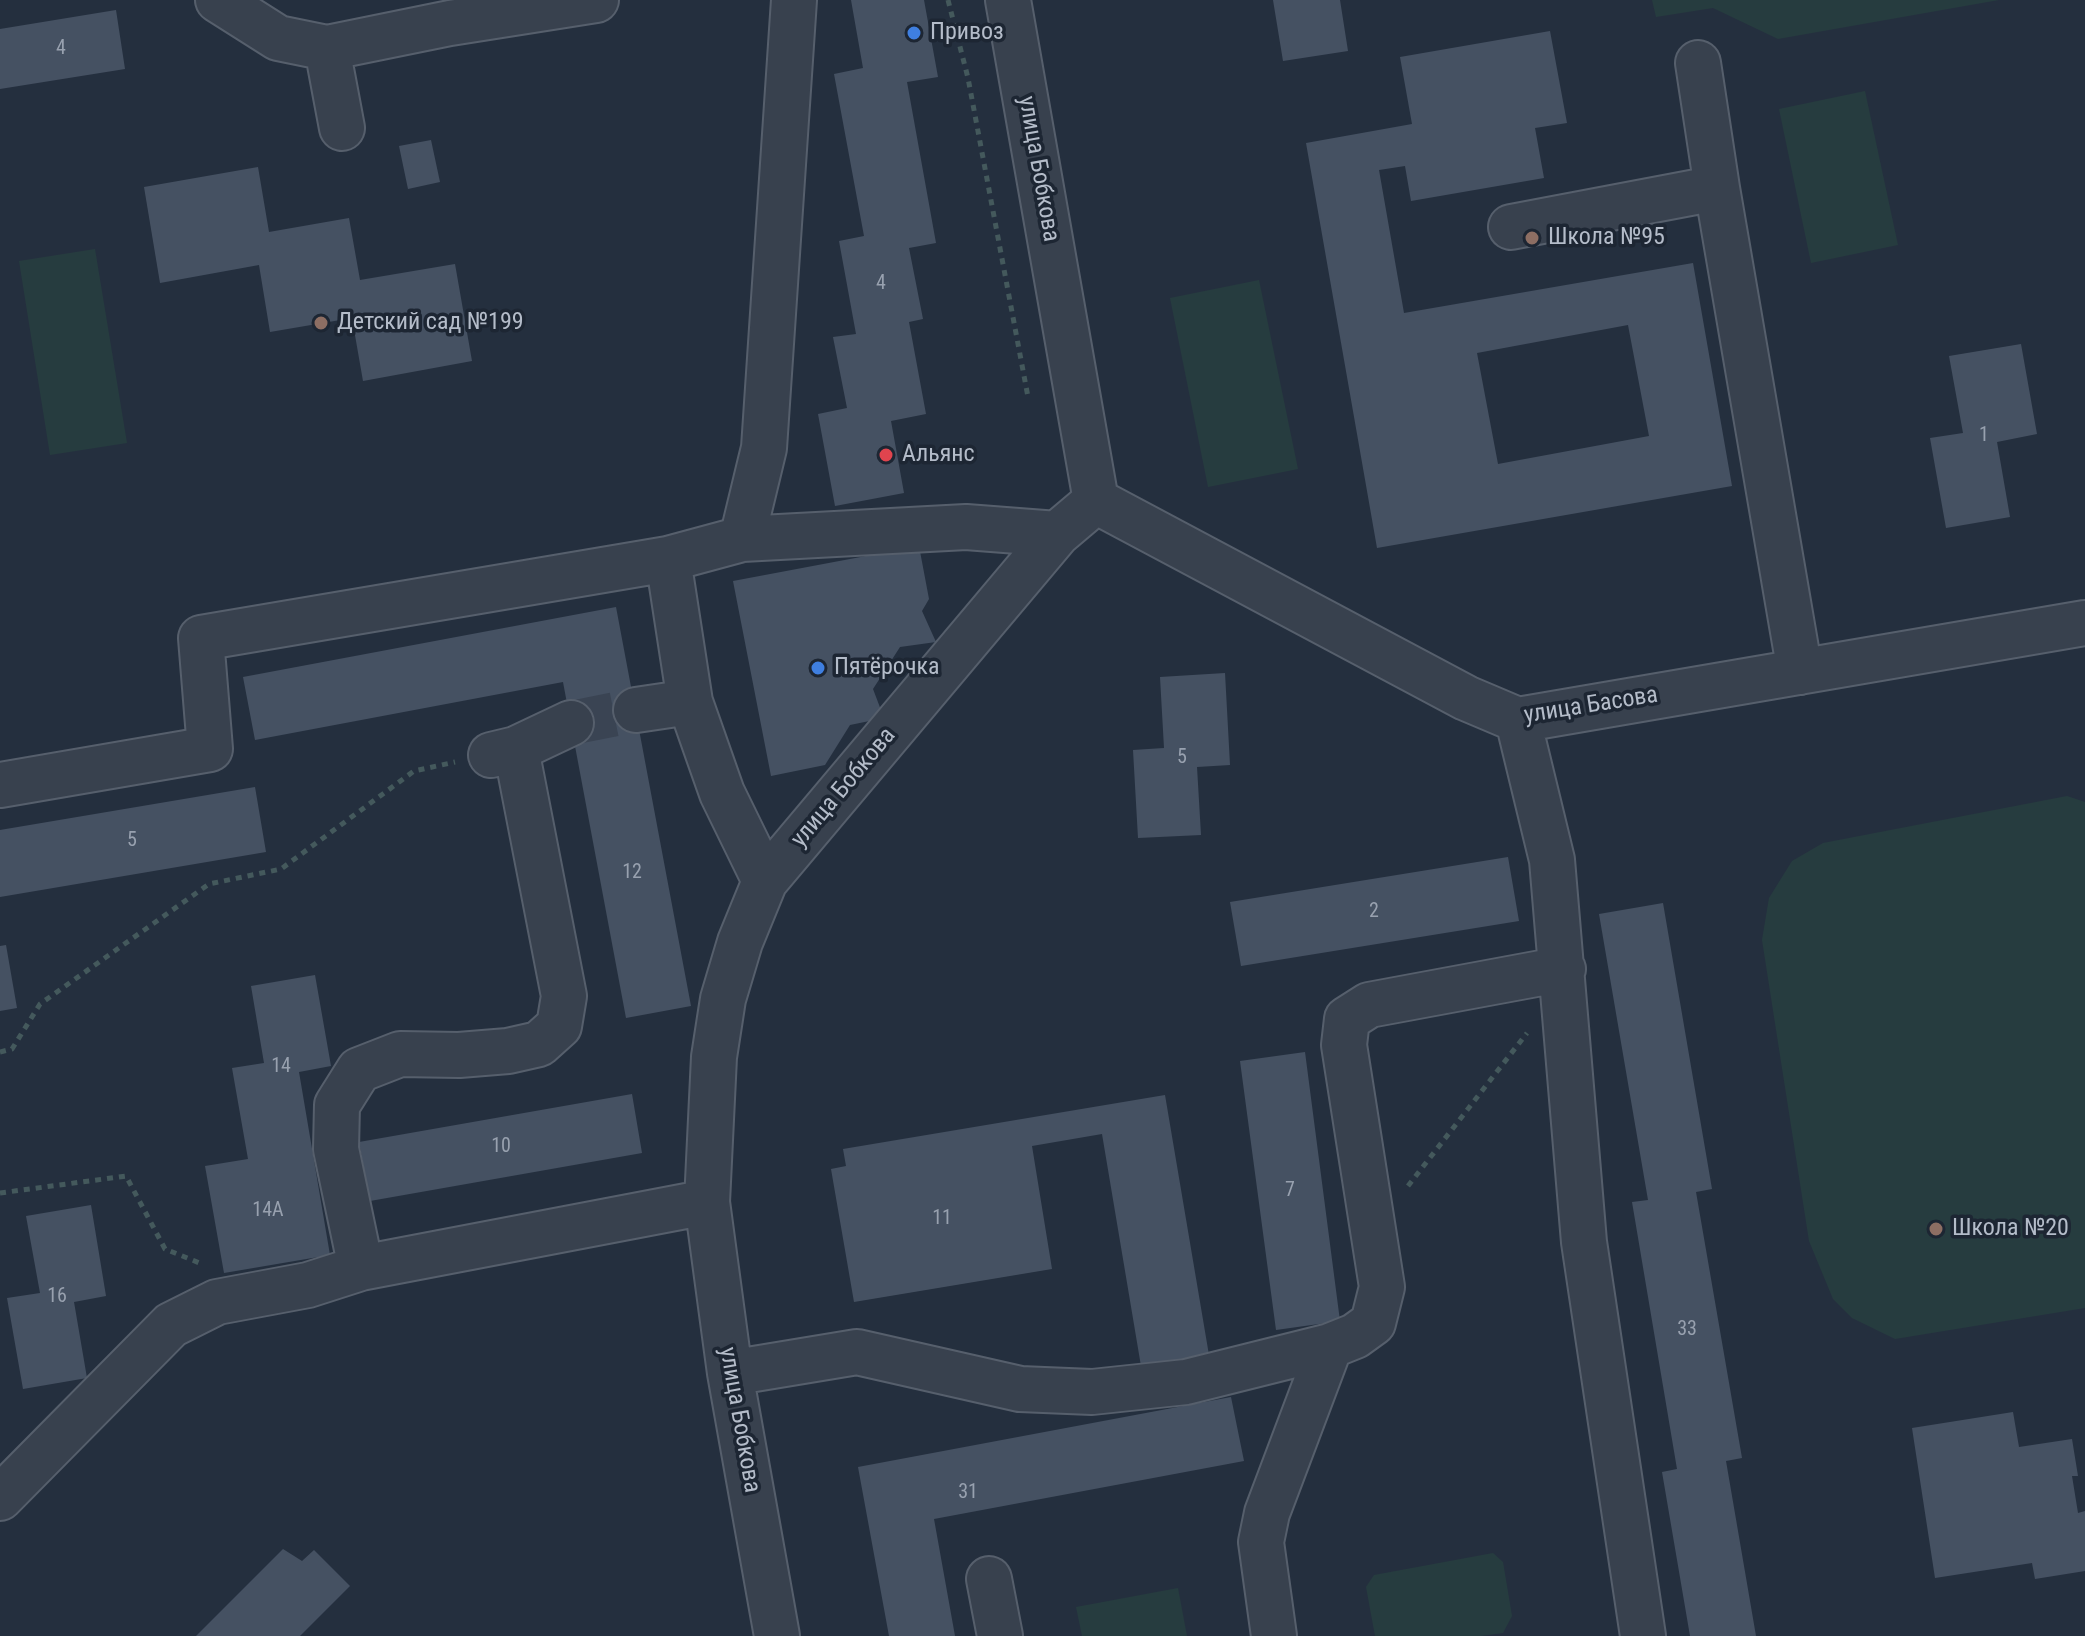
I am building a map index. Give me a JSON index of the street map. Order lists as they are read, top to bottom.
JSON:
{
  "streets": {
    "street": ["улица Бобкова", "улица Басова"]
  },
  "crossings": [
    ["улица Бобкова", "улица Басова"]
  ],
  "places": [
    "Привоз",
    "Школа №95",
    "Детский сад №199",
    "Альянс",
    "Пятёрочка",
    "Школа №20"
  ],
  "house_numbers": [
    "4",
    "4",
    "1",
    "5",
    "5",
    "12",
    "2",
    "14",
    "10",
    "7",
    "14А",
    "11",
    "16",
    "33",
    "31"
  ]
}
